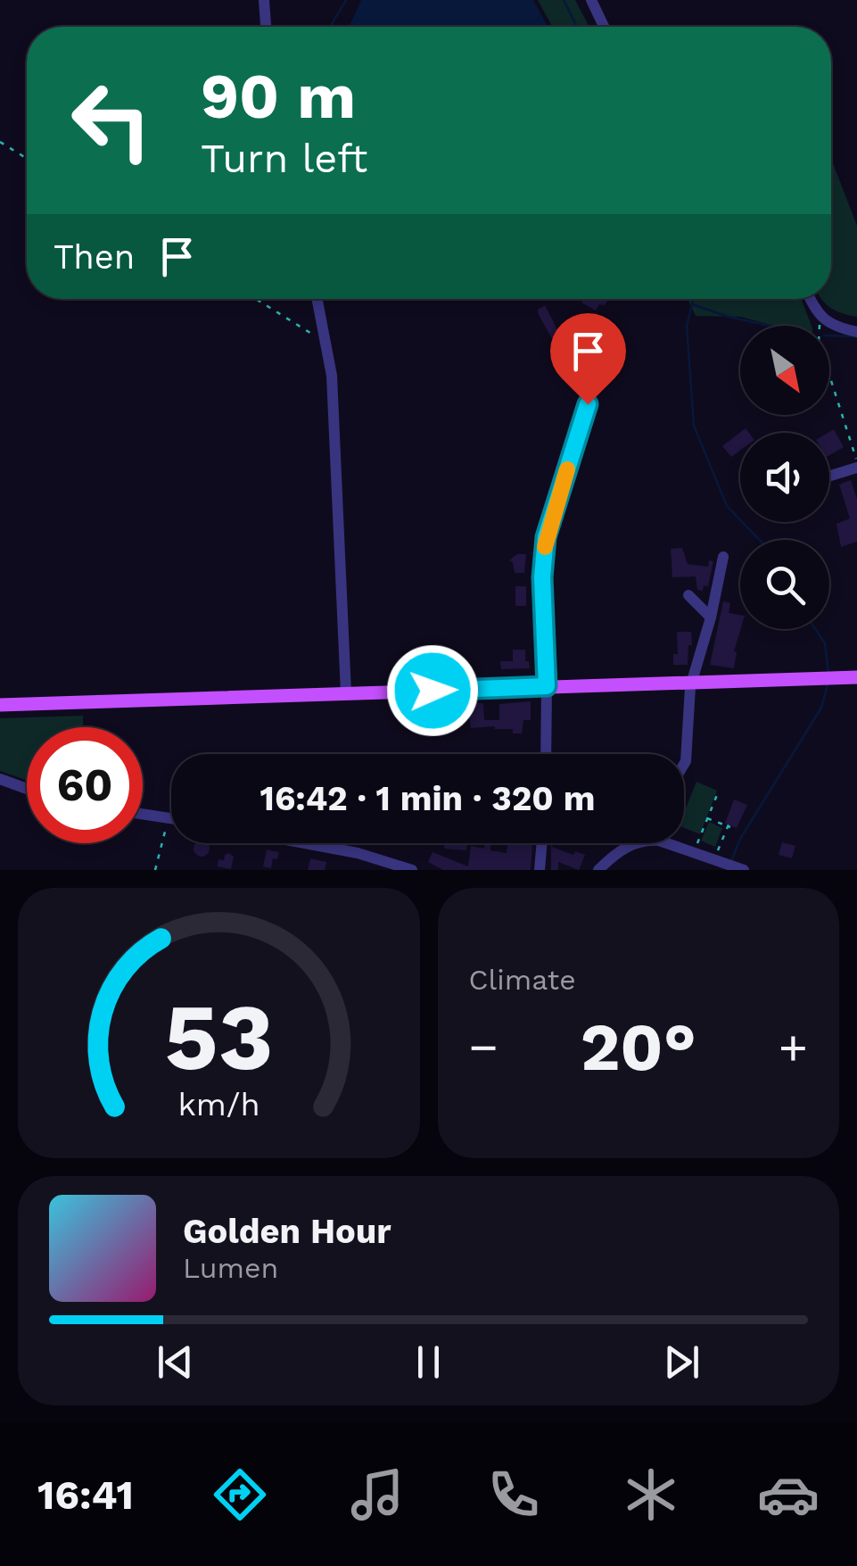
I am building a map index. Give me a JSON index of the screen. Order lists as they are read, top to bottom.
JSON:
{
  "north": "bottom right",
  "page": {
    "turn": ["90 m", "Turn left"],
    "then": "Then",
    "limit": "60",
    "trip": "16:42 · 1 min · 320 m",
    "tile": "Climate",
    "heat": ["−", "20°", "+"],
    "song": ["Golden Hour", "Lumen"],
    "tabs": "16:41",
    "gauge": ["53", "km/h"]
  }
}
